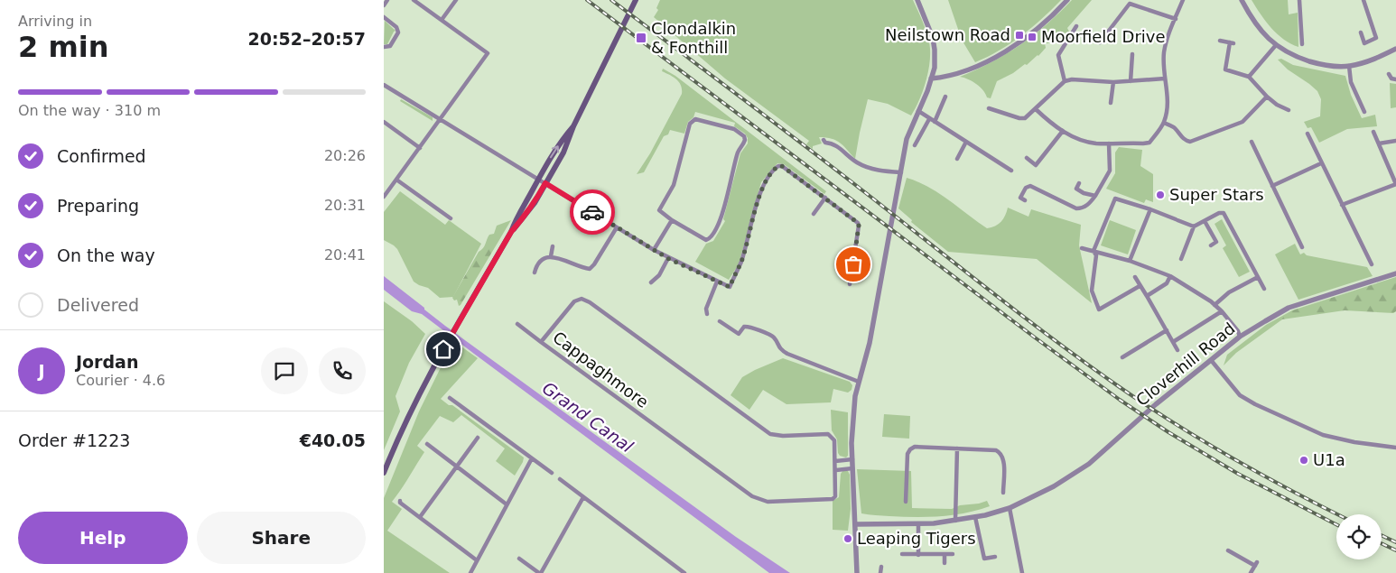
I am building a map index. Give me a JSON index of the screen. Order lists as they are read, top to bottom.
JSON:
{
  "streets": {
    "street": ["Cloverhill Road", "Cappaghmore"]
  },
  "water": ["Grand Canal"],
  "places": {
    "transit": ["Neilstown Road", "Moorfield Drive", "Clondalkin & Fonthill"],
    "other": ["Super Stars", "U1a", "Leaping Tigers"]
  },
  "page": {
    "heading": ["2 min", "Arriving in", "20:52–20:57"],
    "panel": [
      "Jordan",
      "Courier · 4.6",
      "Order #1223",
      "€40.05"
    ],
    "bar": "On the way · 310 m",
    "list": [
      ["Confirmed", "20:26"],
      ["Preparing", "20:31"],
      ["On the way", "20:41"],
      "Delivered"
    ],
    "round": "J",
    "buttons": ["Help", "Share"]
  }
}
